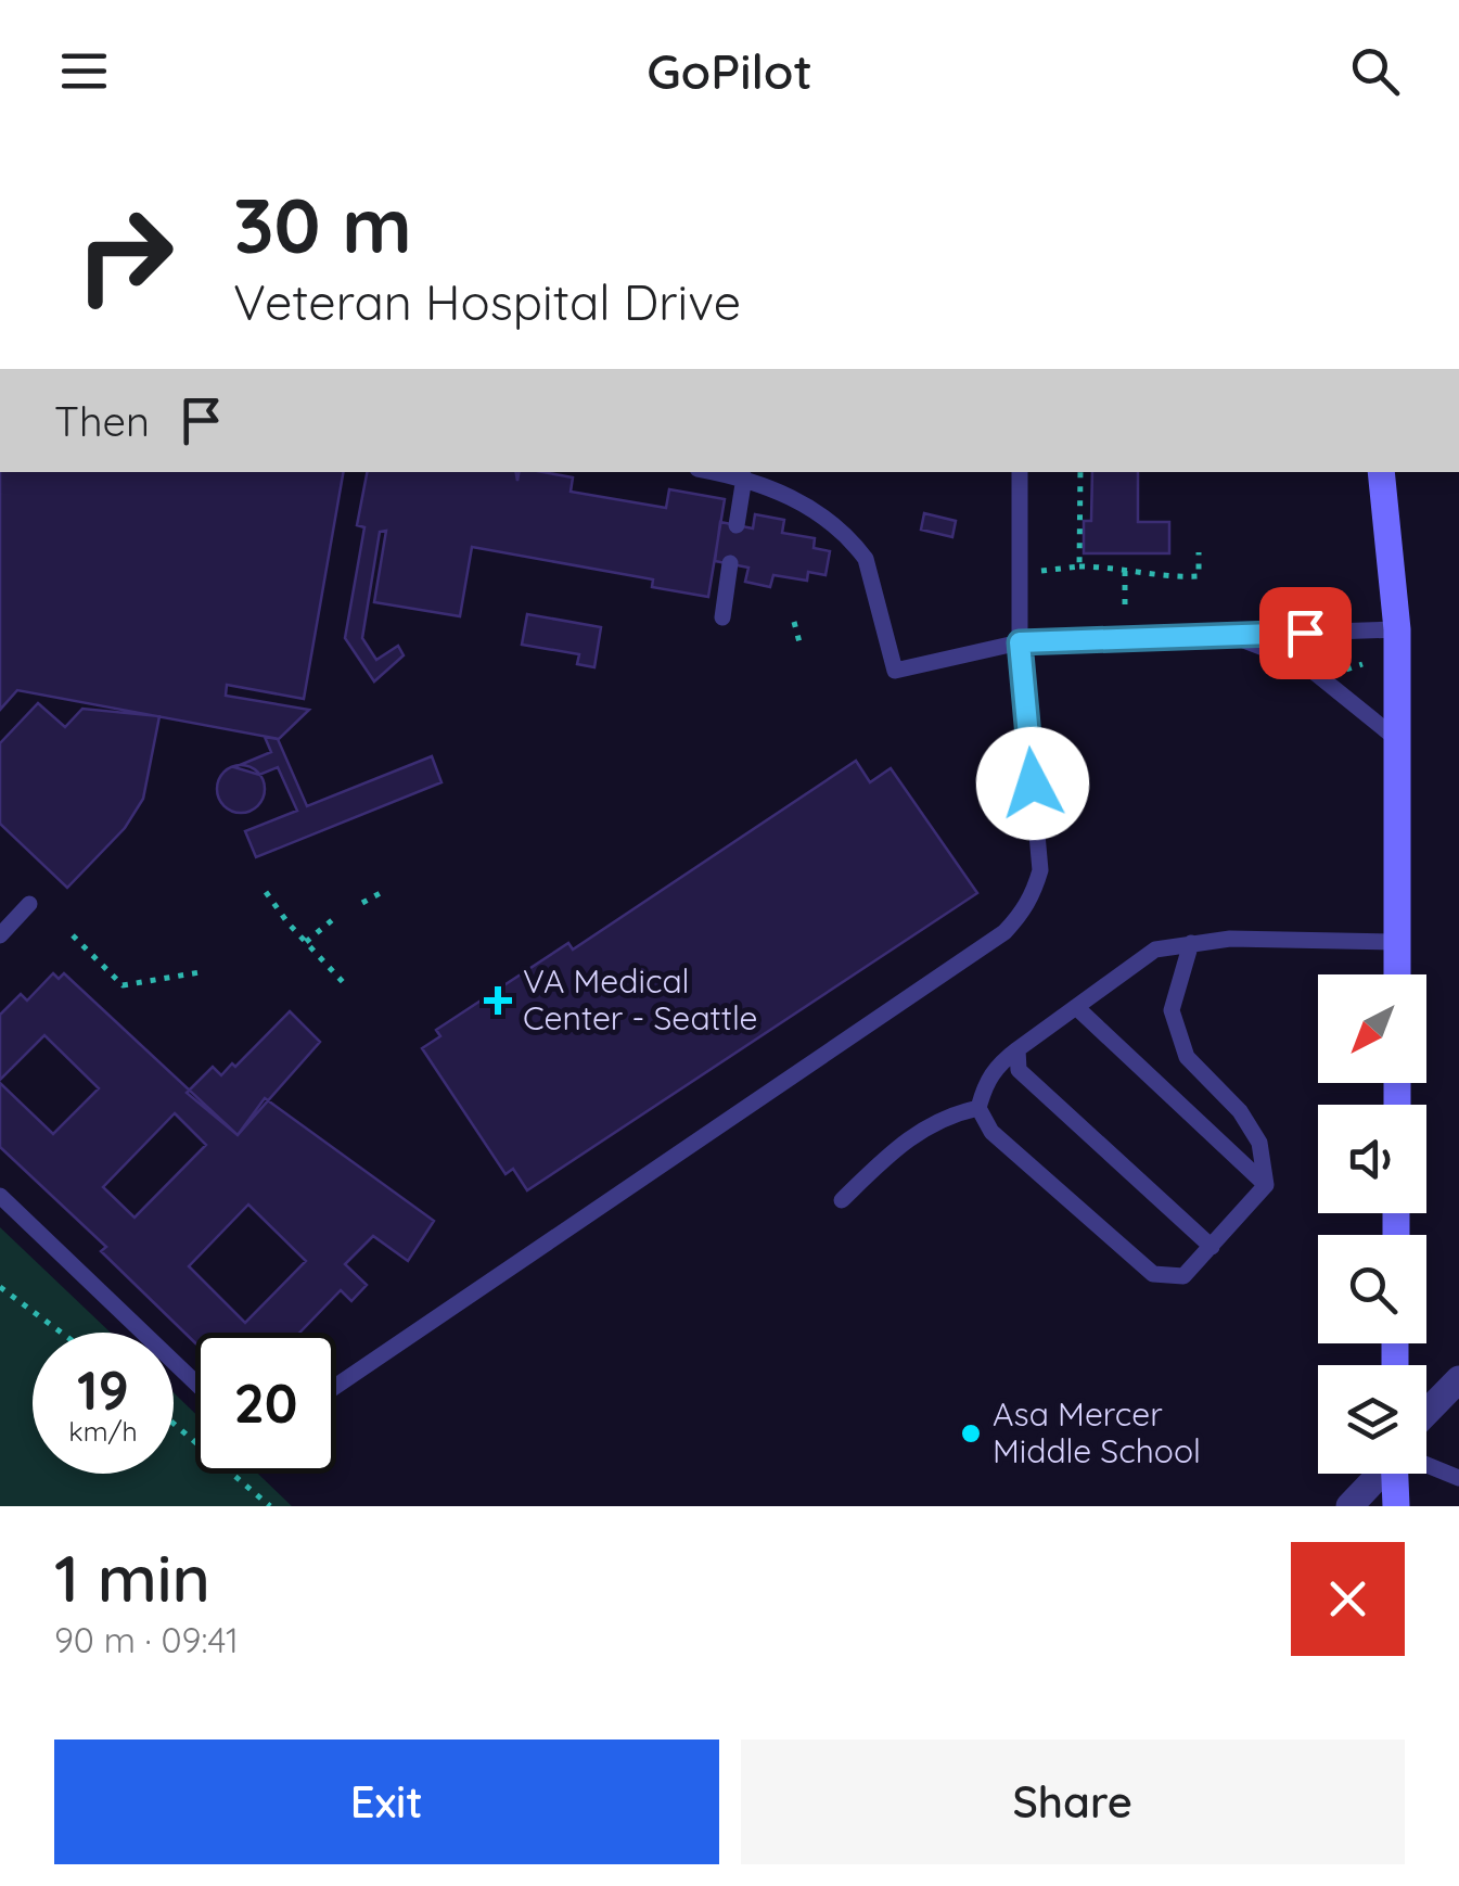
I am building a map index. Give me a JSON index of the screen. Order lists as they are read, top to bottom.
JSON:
{
  "places": {
    "health": ["VA Medical Center - Seattle"],
    "other": ["Asa Mercer Middle School"]
  },
  "north": "bottom left",
  "page": {
    "header": "GoPilot",
    "turn": ["30 m", "Veteran Hospital Drive"],
    "then": "Then",
    "speed": "19 km/h",
    "limit": "20",
    "heading": ["1 min", "90 m · 09:41"],
    "buttons": ["Exit", "Share"]
  }
}
